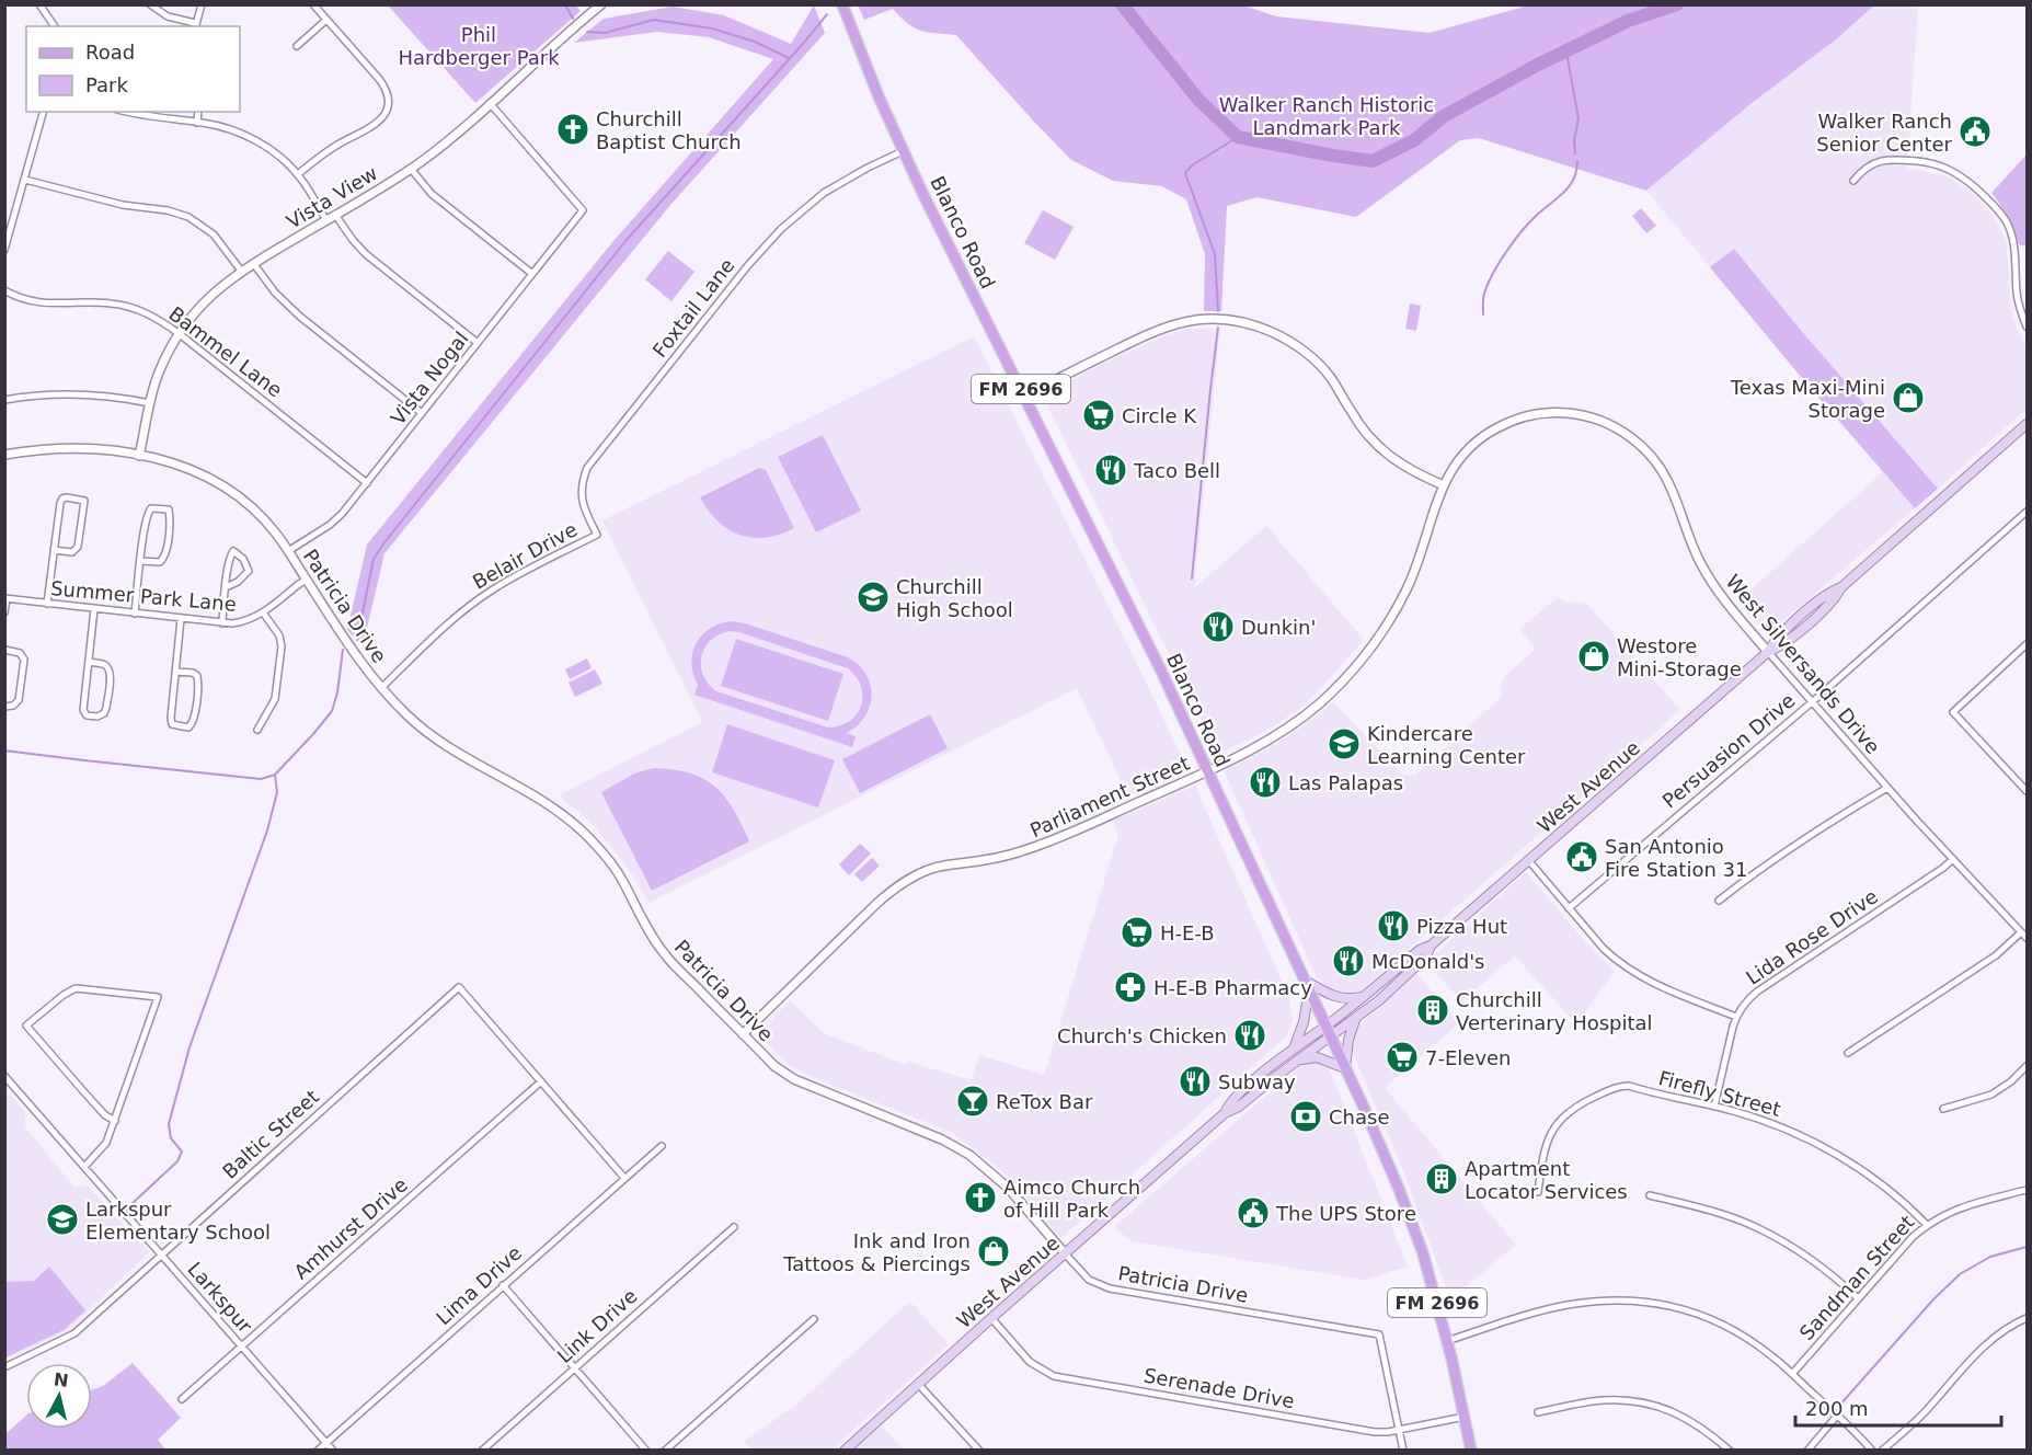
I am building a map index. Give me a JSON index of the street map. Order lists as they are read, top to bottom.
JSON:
{
  "streets": {
    "main road": ["Blanco Road", "FM 2696", "West Avenue"],
    "street": [
      "Vista View",
      "Foxtail Lane",
      "Bammel Lane",
      "Vista Nogal",
      "Belair Drive",
      "Summer Park Lane",
      "Patricia Drive",
      "West Silversands Drive",
      "Persuasion Drive",
      "Parliament Street",
      "Lida Rose Drive",
      "Firefly Street",
      "Baltic Street",
      "Amhurst Drive",
      "Sandman Street",
      "Lima Drive",
      "Larkspur",
      "Link Drive",
      "Serenade Drive"
    ]
  },
  "crossings": [
    ["Vista View", "Bammel Lane"],
    ["Vista View", "Vista Nogal"],
    ["Vista View", "Patricia Drive"],
    ["Blanco Road", "Foxtail Lane"],
    ["Blanco Road", "West Avenue"],
    ["Blanco Road", "Parliament Street"],
    ["Blanco Road", "Serenade Drive"],
    ["Foxtail Lane", "Belair Drive"],
    ["Bammel Lane", "Vista Nogal"],
    ["Vista Nogal", "Patricia Drive"],
    ["Belair Drive", "Patricia Drive"],
    ["Summer Park Lane", "Patricia Drive"],
    ["Patricia Drive", "West Avenue"],
    ["Patricia Drive", "Parliament Street"],
    ["Patricia Drive", "Serenade Drive"],
    ["West Silversands Drive", "Persuasion Drive"],
    ["West Silversands Drive", "West Avenue"],
    ["West Silversands Drive", "Parliament Street"],
    ["West Silversands Drive", "Lida Rose Drive"],
    ["West Avenue", "Serenade Drive"],
    ["Lida Rose Drive", "Firefly Street"],
    ["Firefly Street", "Sandman Street"],
    ["Baltic Street", "Amhurst Drive"],
    ["Baltic Street", "Larkspur"],
    ["Amhurst Drive", "Larkspur"],
    ["Lima Drive", "Larkspur"]
  ],
  "parks": ["Phil Hardberger Park", "Walker Ranch Historic Landmark Park"],
  "places": {
    "church": ["Churchill Baptist Church", "Aimco Church of Hill Park"],
    "public building": ["Walker Ranch Senior Center", "San Antonio Fire Station 31", "The UPS Store"],
    "shop": ["Texas Maxi-Mini Storage", "Westore Mini-Storage", "Ink and Iron Tattoos & Piercings"],
    "supermarket": ["Circle K", "H-E-B", "7-Eleven"],
    "restaurant": [
      "Taco Bell",
      "Dunkin'",
      "Las Palapas",
      "Pizza Hut",
      "McDonald's",
      "Church's Chicken",
      "Subway"
    ],
    "school or university": ["Churchill High School", "Kindercare Learning Center", "Larkspur Elementary School"],
    "pharmacy": ["H-E-B Pharmacy"],
    "building": ["Churchill Verterinary Hospital", "Apartment Locator Services"],
    "bar": ["ReTox Bar"],
    "bank": ["Chase"]
  },
  "legend": ["Road", "Park"],
  "scale_bar": "200 m",
  "north": "top"
}
